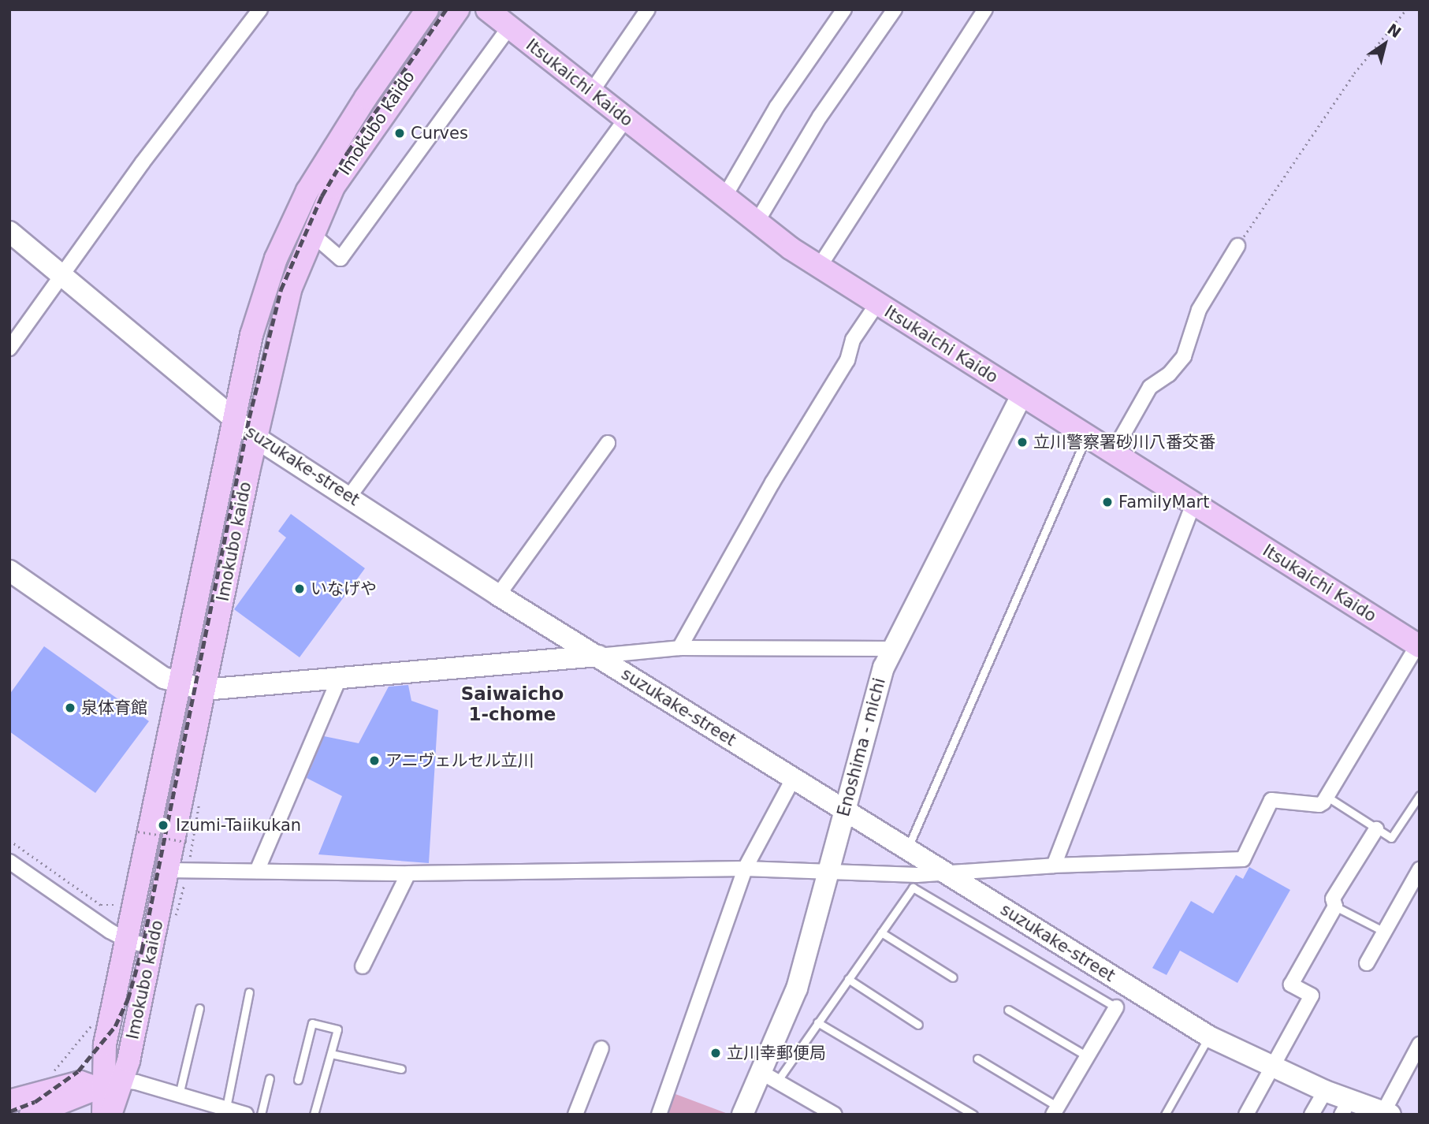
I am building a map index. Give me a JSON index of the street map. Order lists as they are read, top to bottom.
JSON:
{
  "streets": {
    "main road": ["Itsukaichi Kaido", "Imokubo kaido"],
    "street": ["suzukake-street", "Enoshima - michi"]
  },
  "crossings": [
    ["Itsukaichi Kaido", "Enoshima - michi"],
    ["Imokubo kaido", "suzukake-street"],
    ["suzukake-street", "Enoshima - michi"]
  ],
  "districts": ["Saiwaicho 1-chome"],
  "places": [
    "Curves",
    "立川警察署砂川八番交番",
    "FamilyMart",
    "いなげや",
    "泉体育館",
    "アニヴェルセル立川",
    "Izumi-Taiikukan",
    "立川幸郵便局"
  ],
  "north": "top right"
}
